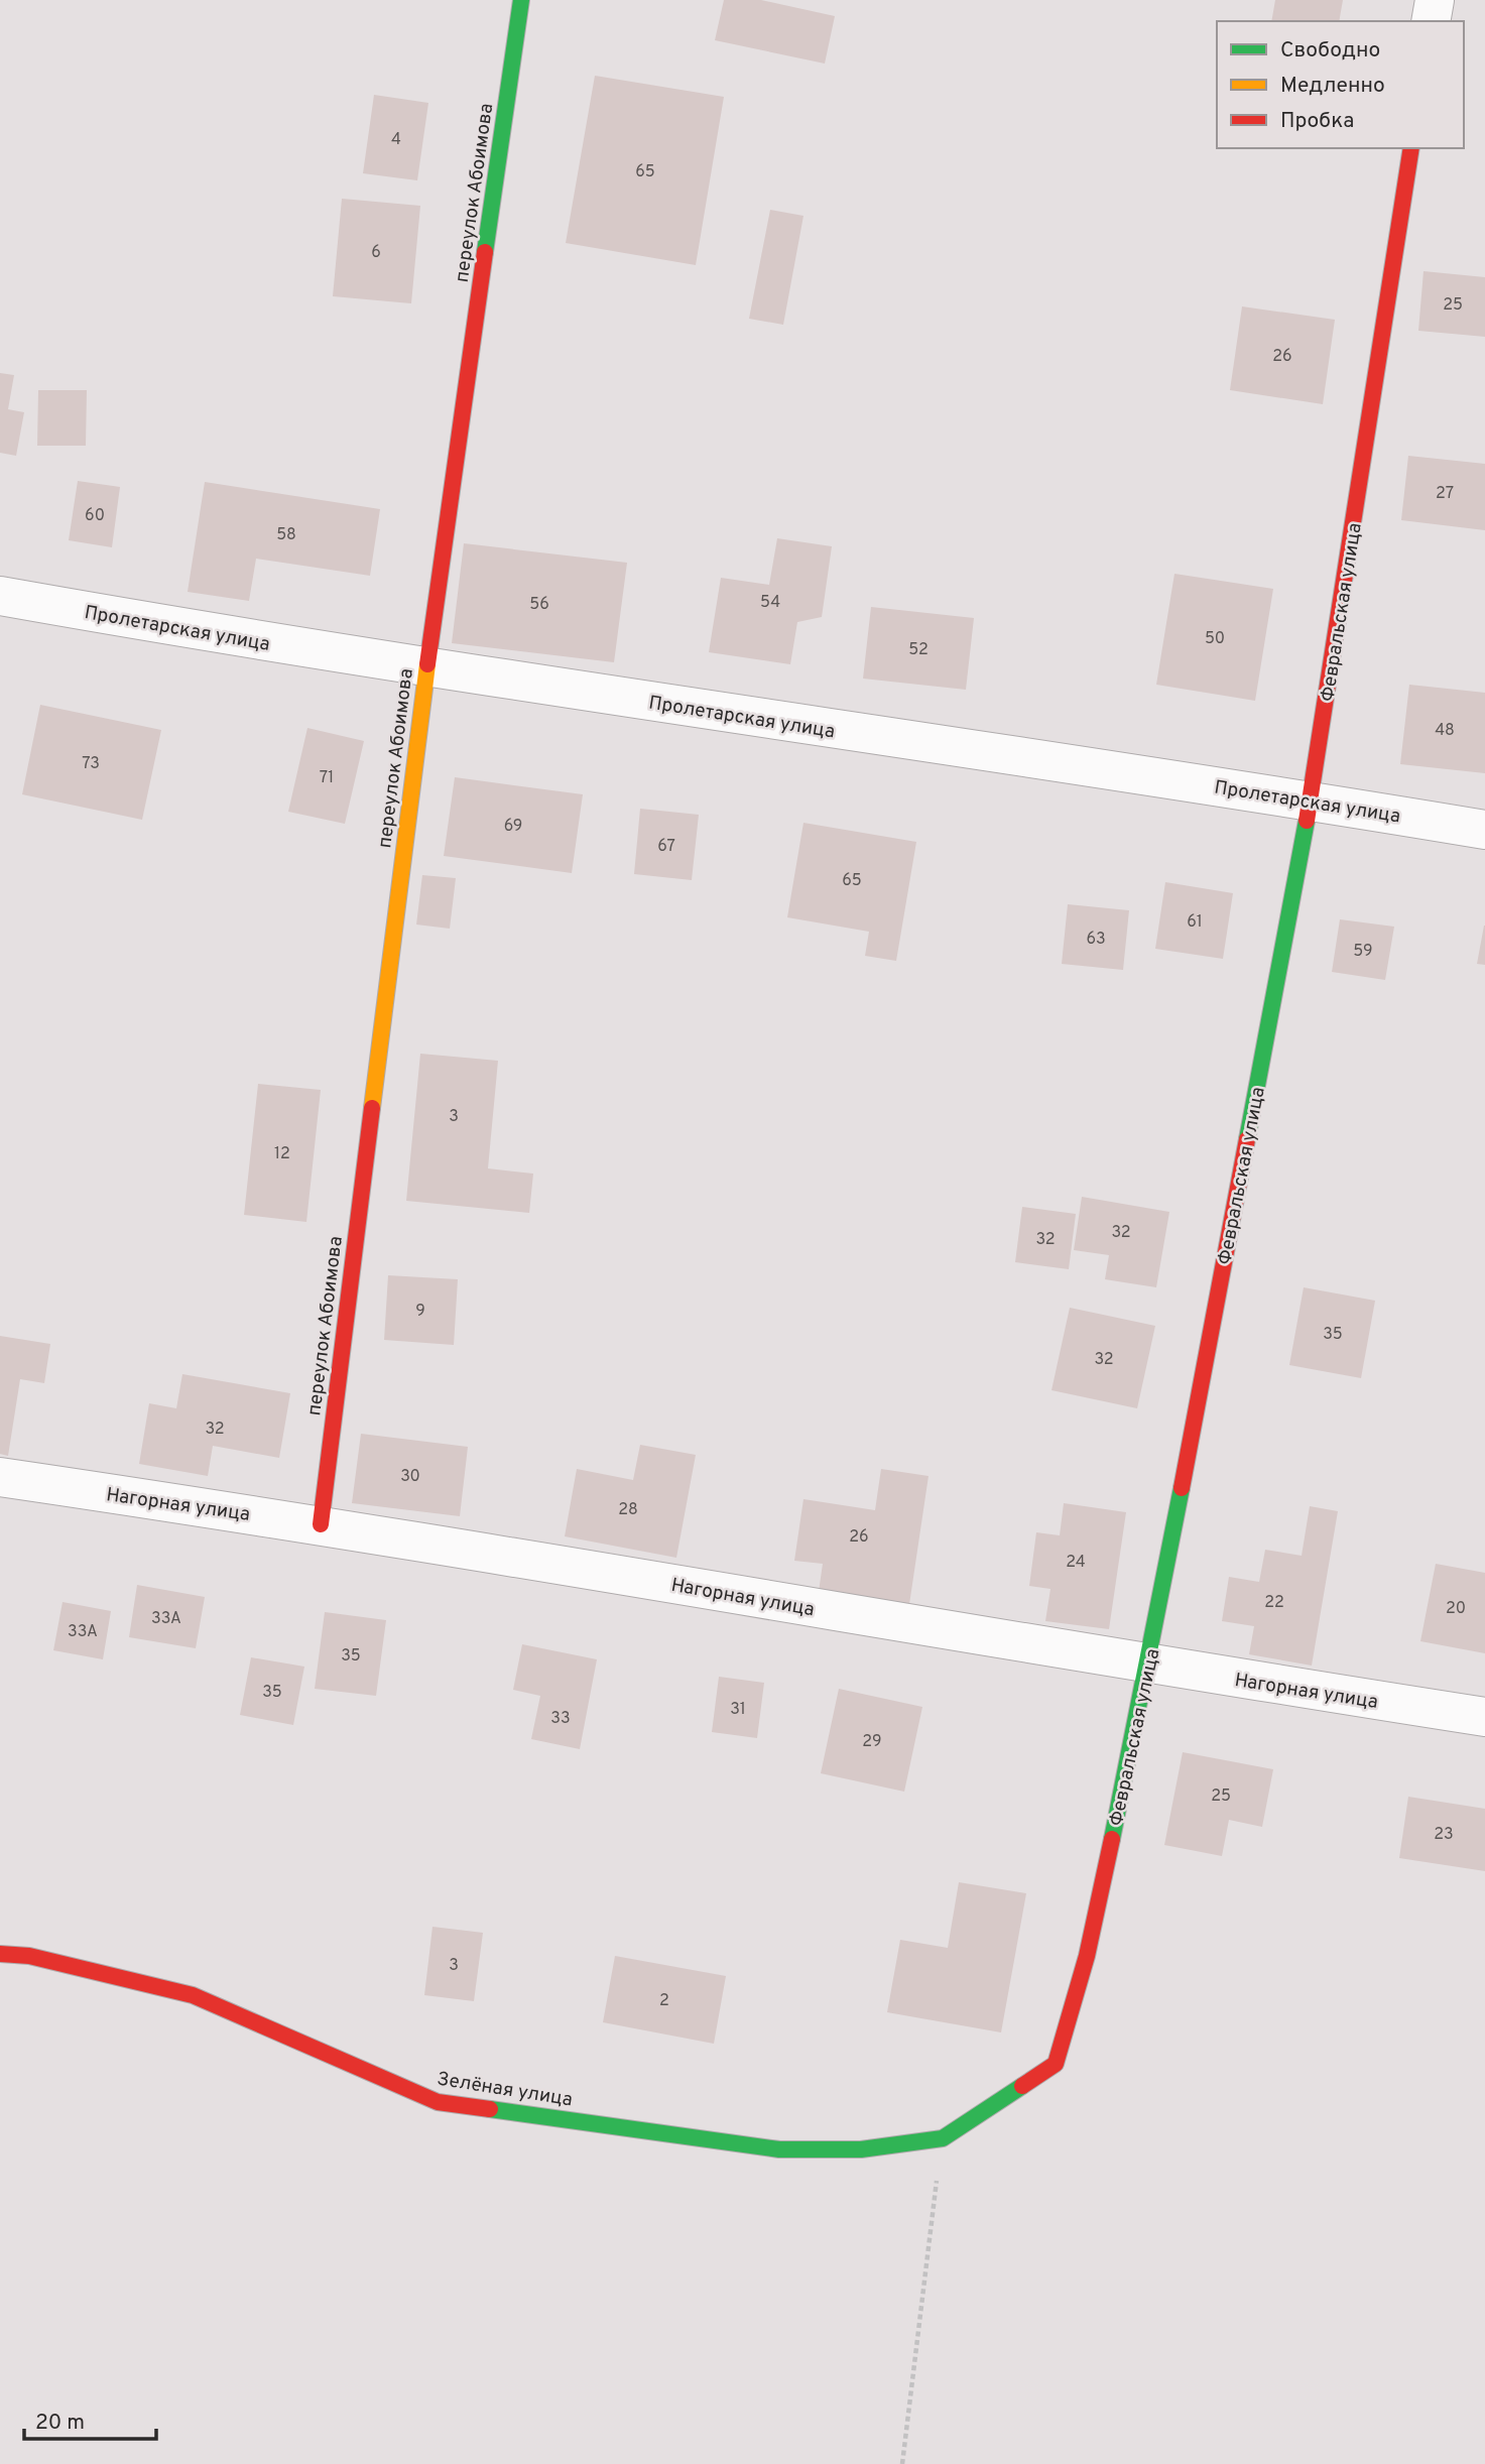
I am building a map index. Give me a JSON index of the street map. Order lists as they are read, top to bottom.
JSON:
{
  "streets": {
    "street": [
      "переулок Абоимова",
      "Февральская улица",
      "Пролетарская улица",
      "Нагорная улица",
      "Зелёная улица"
    ]
  },
  "crossings": [
    ["переулок Абоимова", "Пролетарская улица"],
    ["переулок Абоимова", "Нагорная улица"],
    ["Февральская улица", "Пролетарская улица"],
    ["Февральская улица", "Нагорная улица"],
    ["Февральская улица", "Зелёная улица"]
  ],
  "house_numbers": [
    "4",
    "65",
    "6",
    "25",
    "26",
    "27",
    "60",
    "58",
    "54",
    "56",
    "50",
    "52",
    "48",
    "73",
    "71",
    "69",
    "67",
    "65",
    "61",
    "63",
    "59",
    "3",
    "12",
    "32",
    "32",
    "9",
    "35",
    "32",
    "32",
    "30",
    "28",
    "26",
    "24",
    "22",
    "20",
    "33А",
    "33А",
    "35",
    "35",
    "31",
    "33",
    "29",
    "25",
    "23",
    "3",
    "2"
  ],
  "legend": ["Свободно", "Медленно", "Пробка"],
  "scale_bar": "20 m"
}
